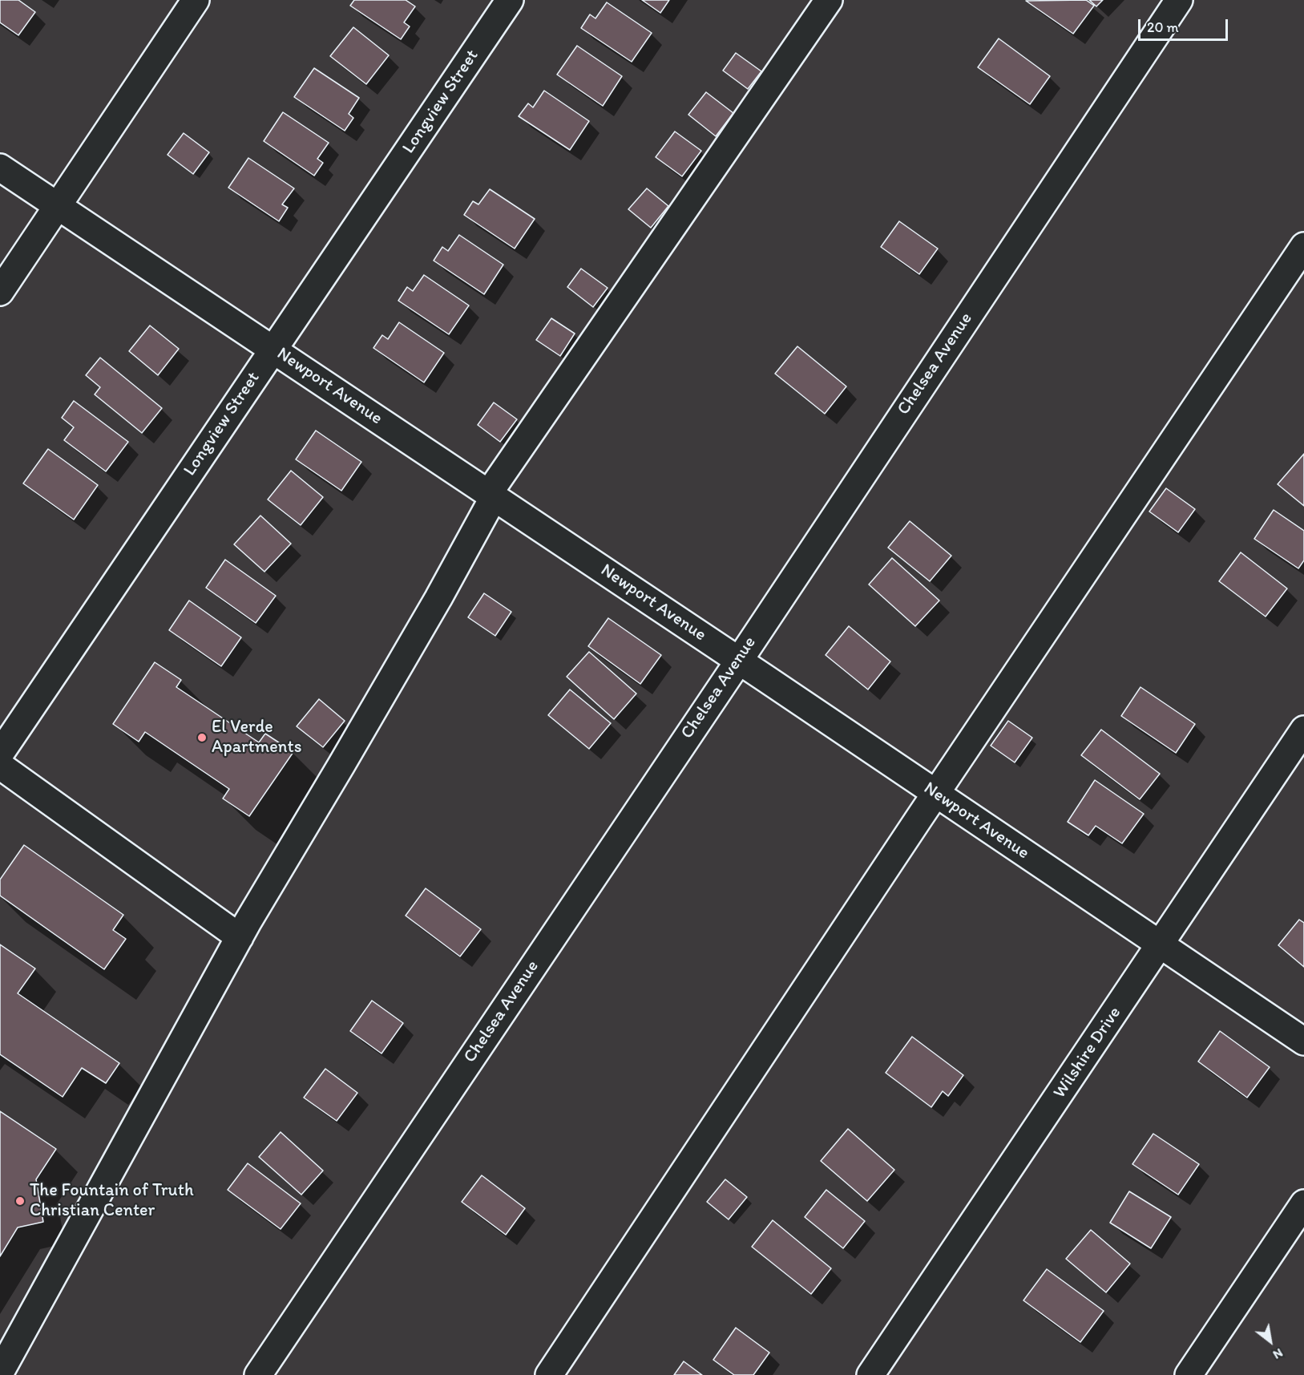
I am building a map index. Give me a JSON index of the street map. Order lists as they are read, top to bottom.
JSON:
{
  "streets": {
    "street": [
      "Longview Street",
      "Chelsea Avenue",
      "Newport Avenue",
      "Wilshire Drive"
    ]
  },
  "crossings": [
    ["Longview Street", "Newport Avenue"],
    ["Chelsea Avenue", "Newport Avenue"],
    ["Newport Avenue", "Wilshire Drive"]
  ],
  "places": ["El Verde Apartments", "The Fountain of Truth Christian Center"],
  "scale_bar": "20 m",
  "north": "bottom right"
}
